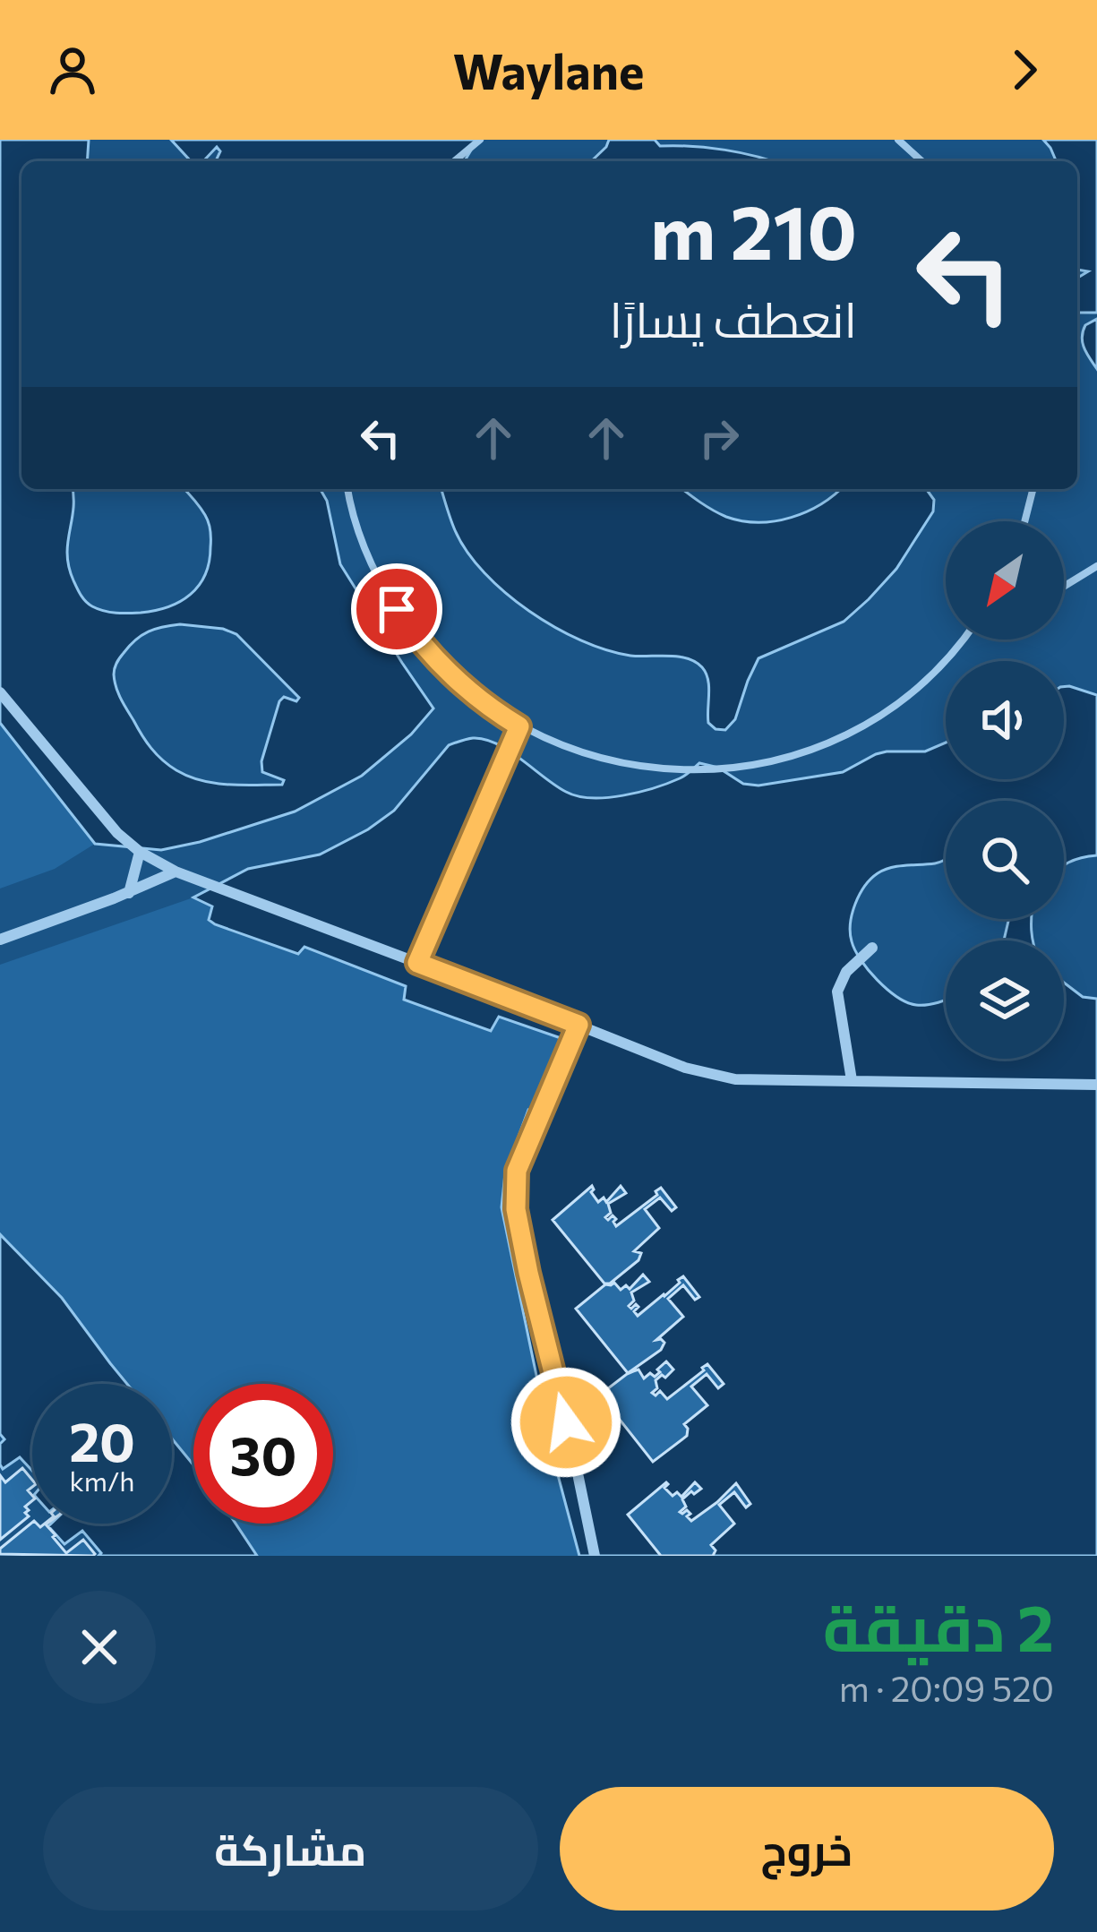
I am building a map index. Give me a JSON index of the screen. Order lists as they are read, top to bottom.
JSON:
{
  "north": "bottom left",
  "page": {
    "header": "Waylane",
    "turn": ["210 m", "انعطف يسارًا"],
    "speed": "20 km/h",
    "limit": "30",
    "heading": ["2 دقيقة", "520 m · 20:09"],
    "buttons": ["خروج", "مشاركة"]
  }
}
